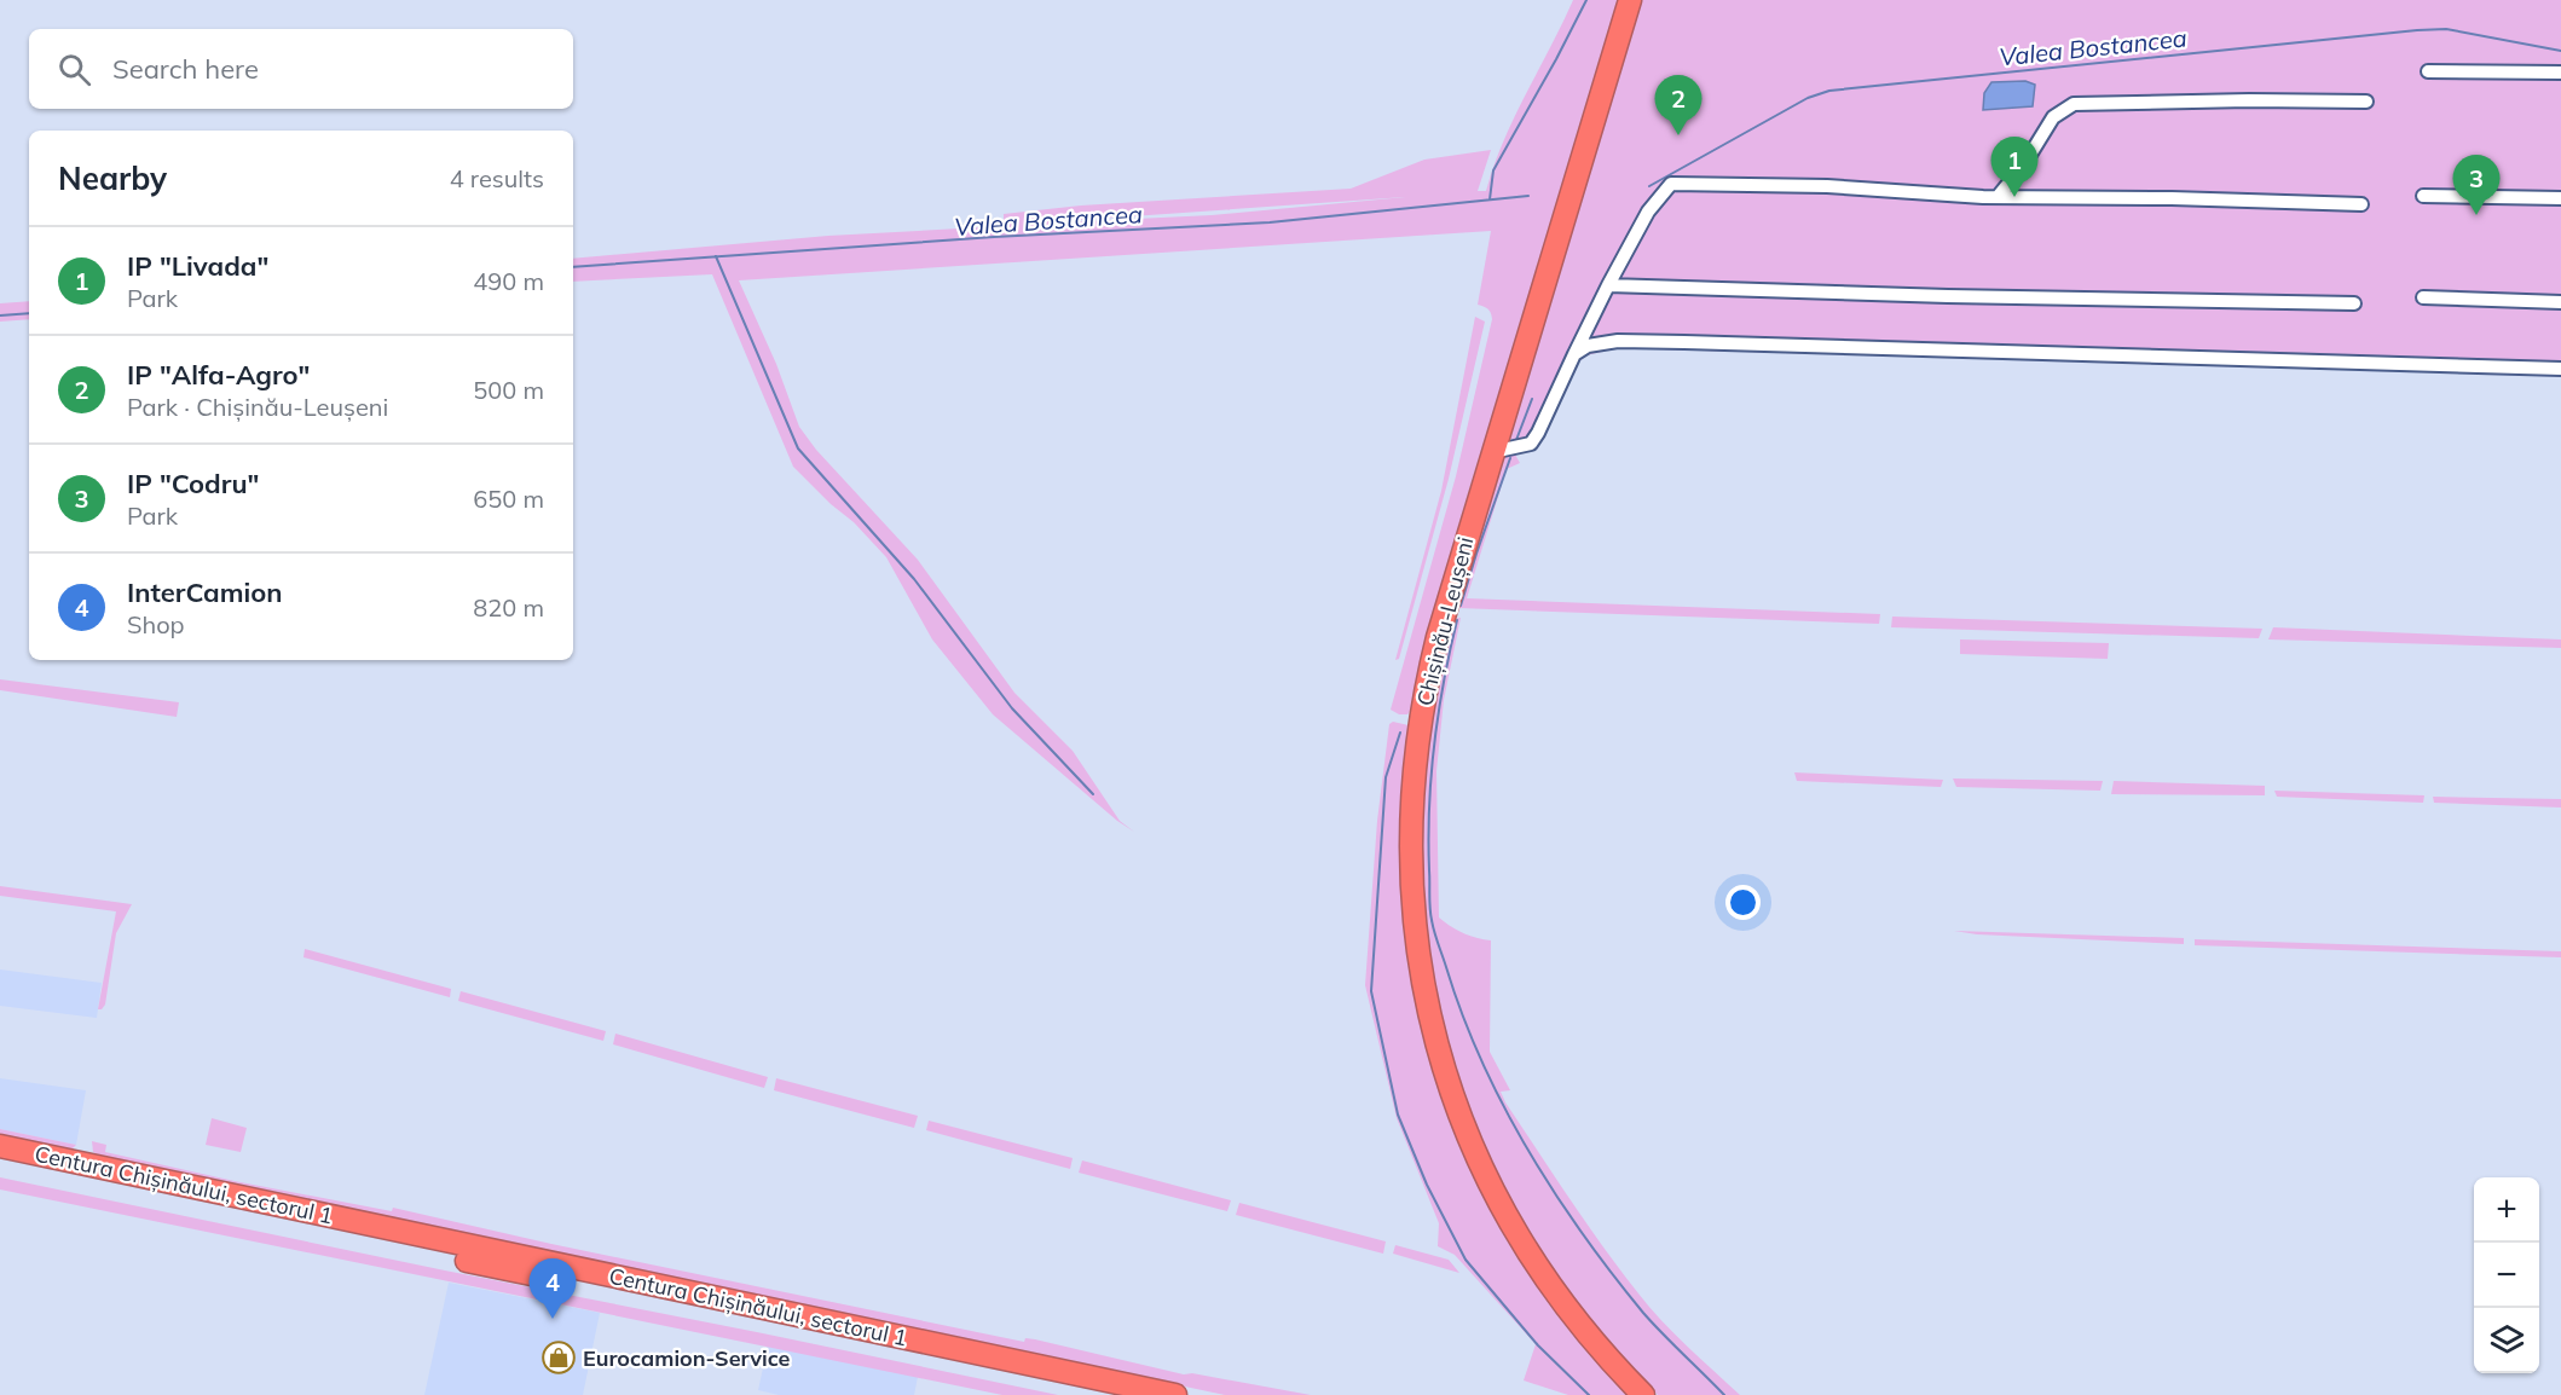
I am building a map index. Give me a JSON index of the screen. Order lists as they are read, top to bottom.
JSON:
{
  "streets": {
    "highway": ["Chișinău-Leușeni", "Centura Chișinăului, sectorul 1"]
  },
  "water": ["Valea Bostancea"],
  "places": {
    "shop": ["Eurocamion-Service"]
  },
  "page": {
    "search": "Search here",
    "pins": [
      "2",
      "1",
      "3",
      "4"
    ],
    "heading": ["Nearby", "4 results"],
    "list": [
      {
        "mark": "1",
        "name": "IP \"Livada\"",
        "note": "Park",
        "value": "490 m"
      },
      {
        "mark": "2",
        "name": "IP \"Alfa-Agro\"",
        "note": "Park · Chișinău-Leușeni",
        "value": "500 m"
      },
      {
        "mark": "3",
        "name": "IP \"Codru\"",
        "note": "Park",
        "value": "650 m"
      },
      {
        "mark": "4",
        "name": "InterCamion",
        "note": "Shop",
        "value": "820 m"
      }
    ],
    "map_buttons": ["+", "−"]
  }
}
